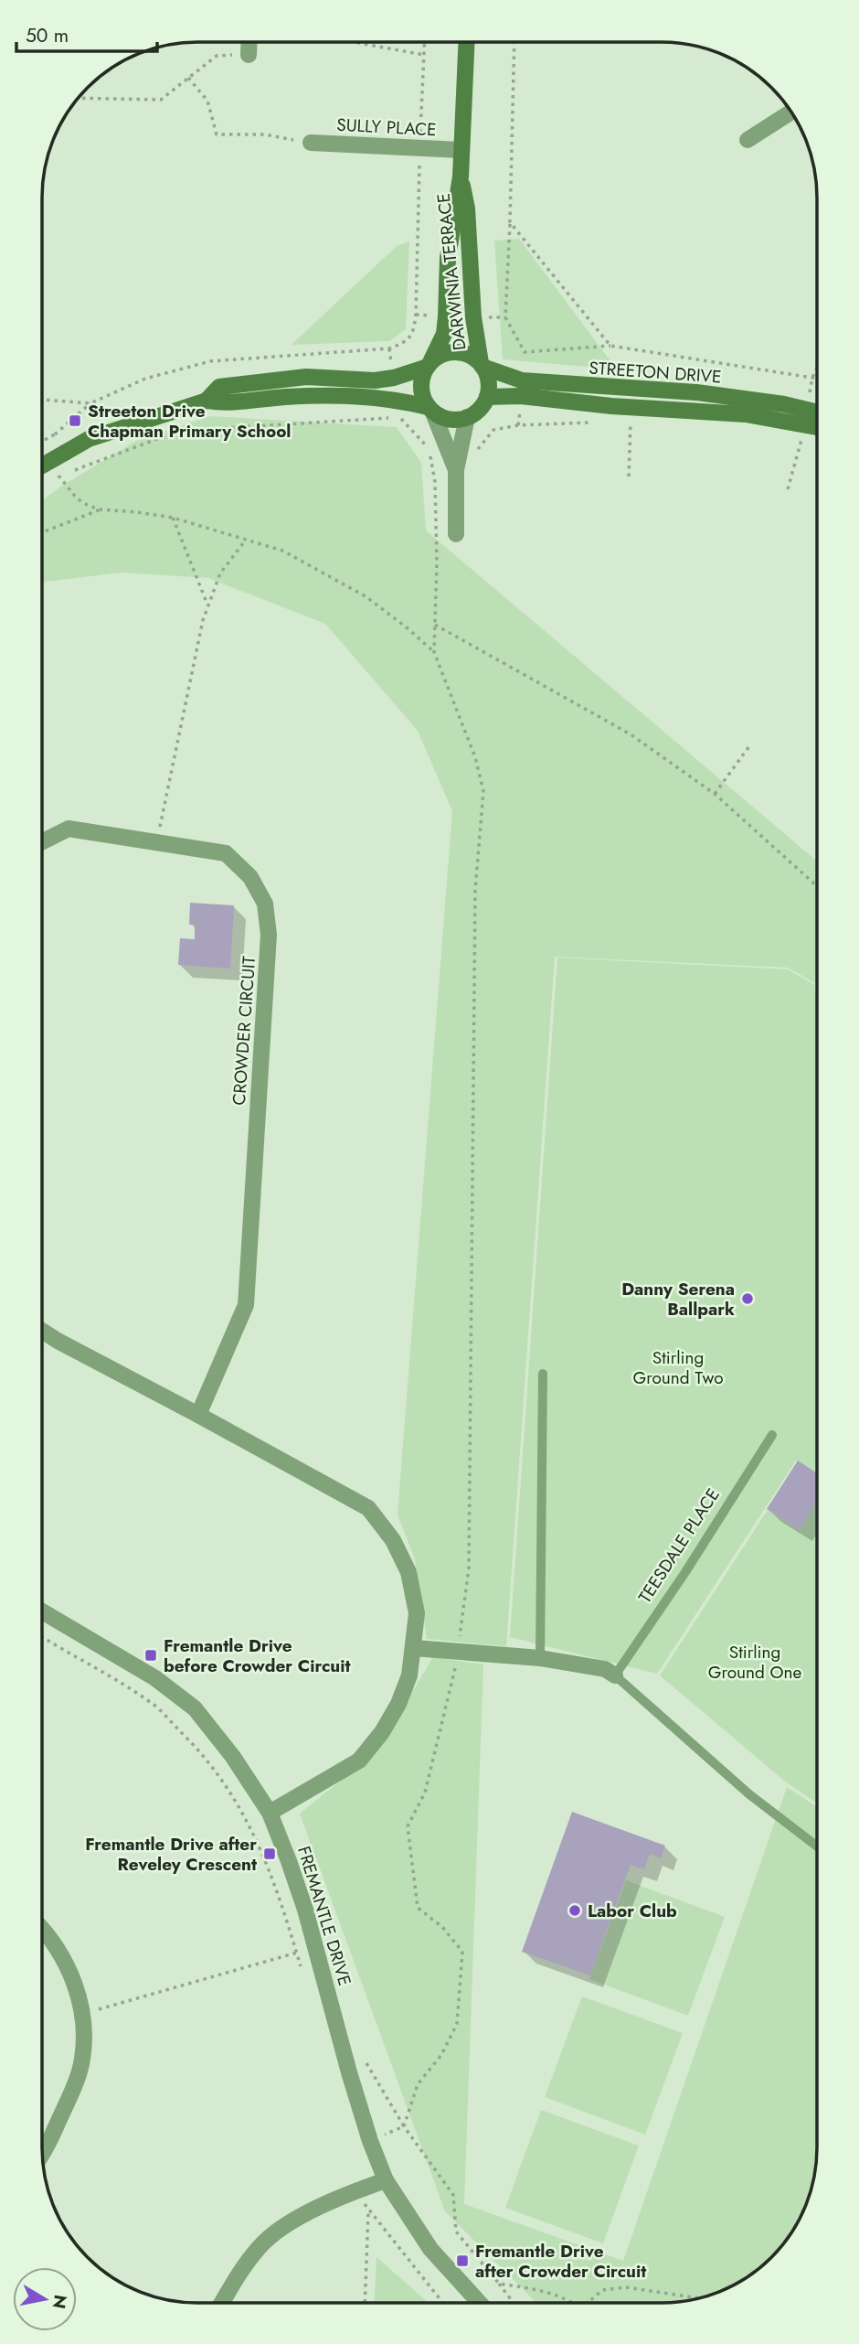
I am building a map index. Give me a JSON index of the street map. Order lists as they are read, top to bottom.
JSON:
{
  "streets": {
    "main road": ["DARWINIA TERRACE", "STREETON DRIVE"],
    "street": ["SULLY PLACE", "CROWDER CIRCUIT", "FREMANTLE DRIVE"],
    "lane": ["TEESDALE PLACE"]
  },
  "crossings": [
    ["SULLY PLACE", "DARWINIA TERRACE"],
    ["DARWINIA TERRACE", "STREETON DRIVE"]
  ],
  "parks": ["Stirling Ground Two", "Stirling Ground One"],
  "places": {
    "transit": [
      "Streeton Drive Chapman Primary School",
      "Fremantle Drive before Crowder Circuit",
      "Fremantle Drive after Reveley Crescent",
      "Fremantle Drive after Crowder Circuit"
    ],
    "other": ["Danny Serena Ballpark", "Labor Club"]
  },
  "scale_bar": "50 m",
  "north": "right"
}
